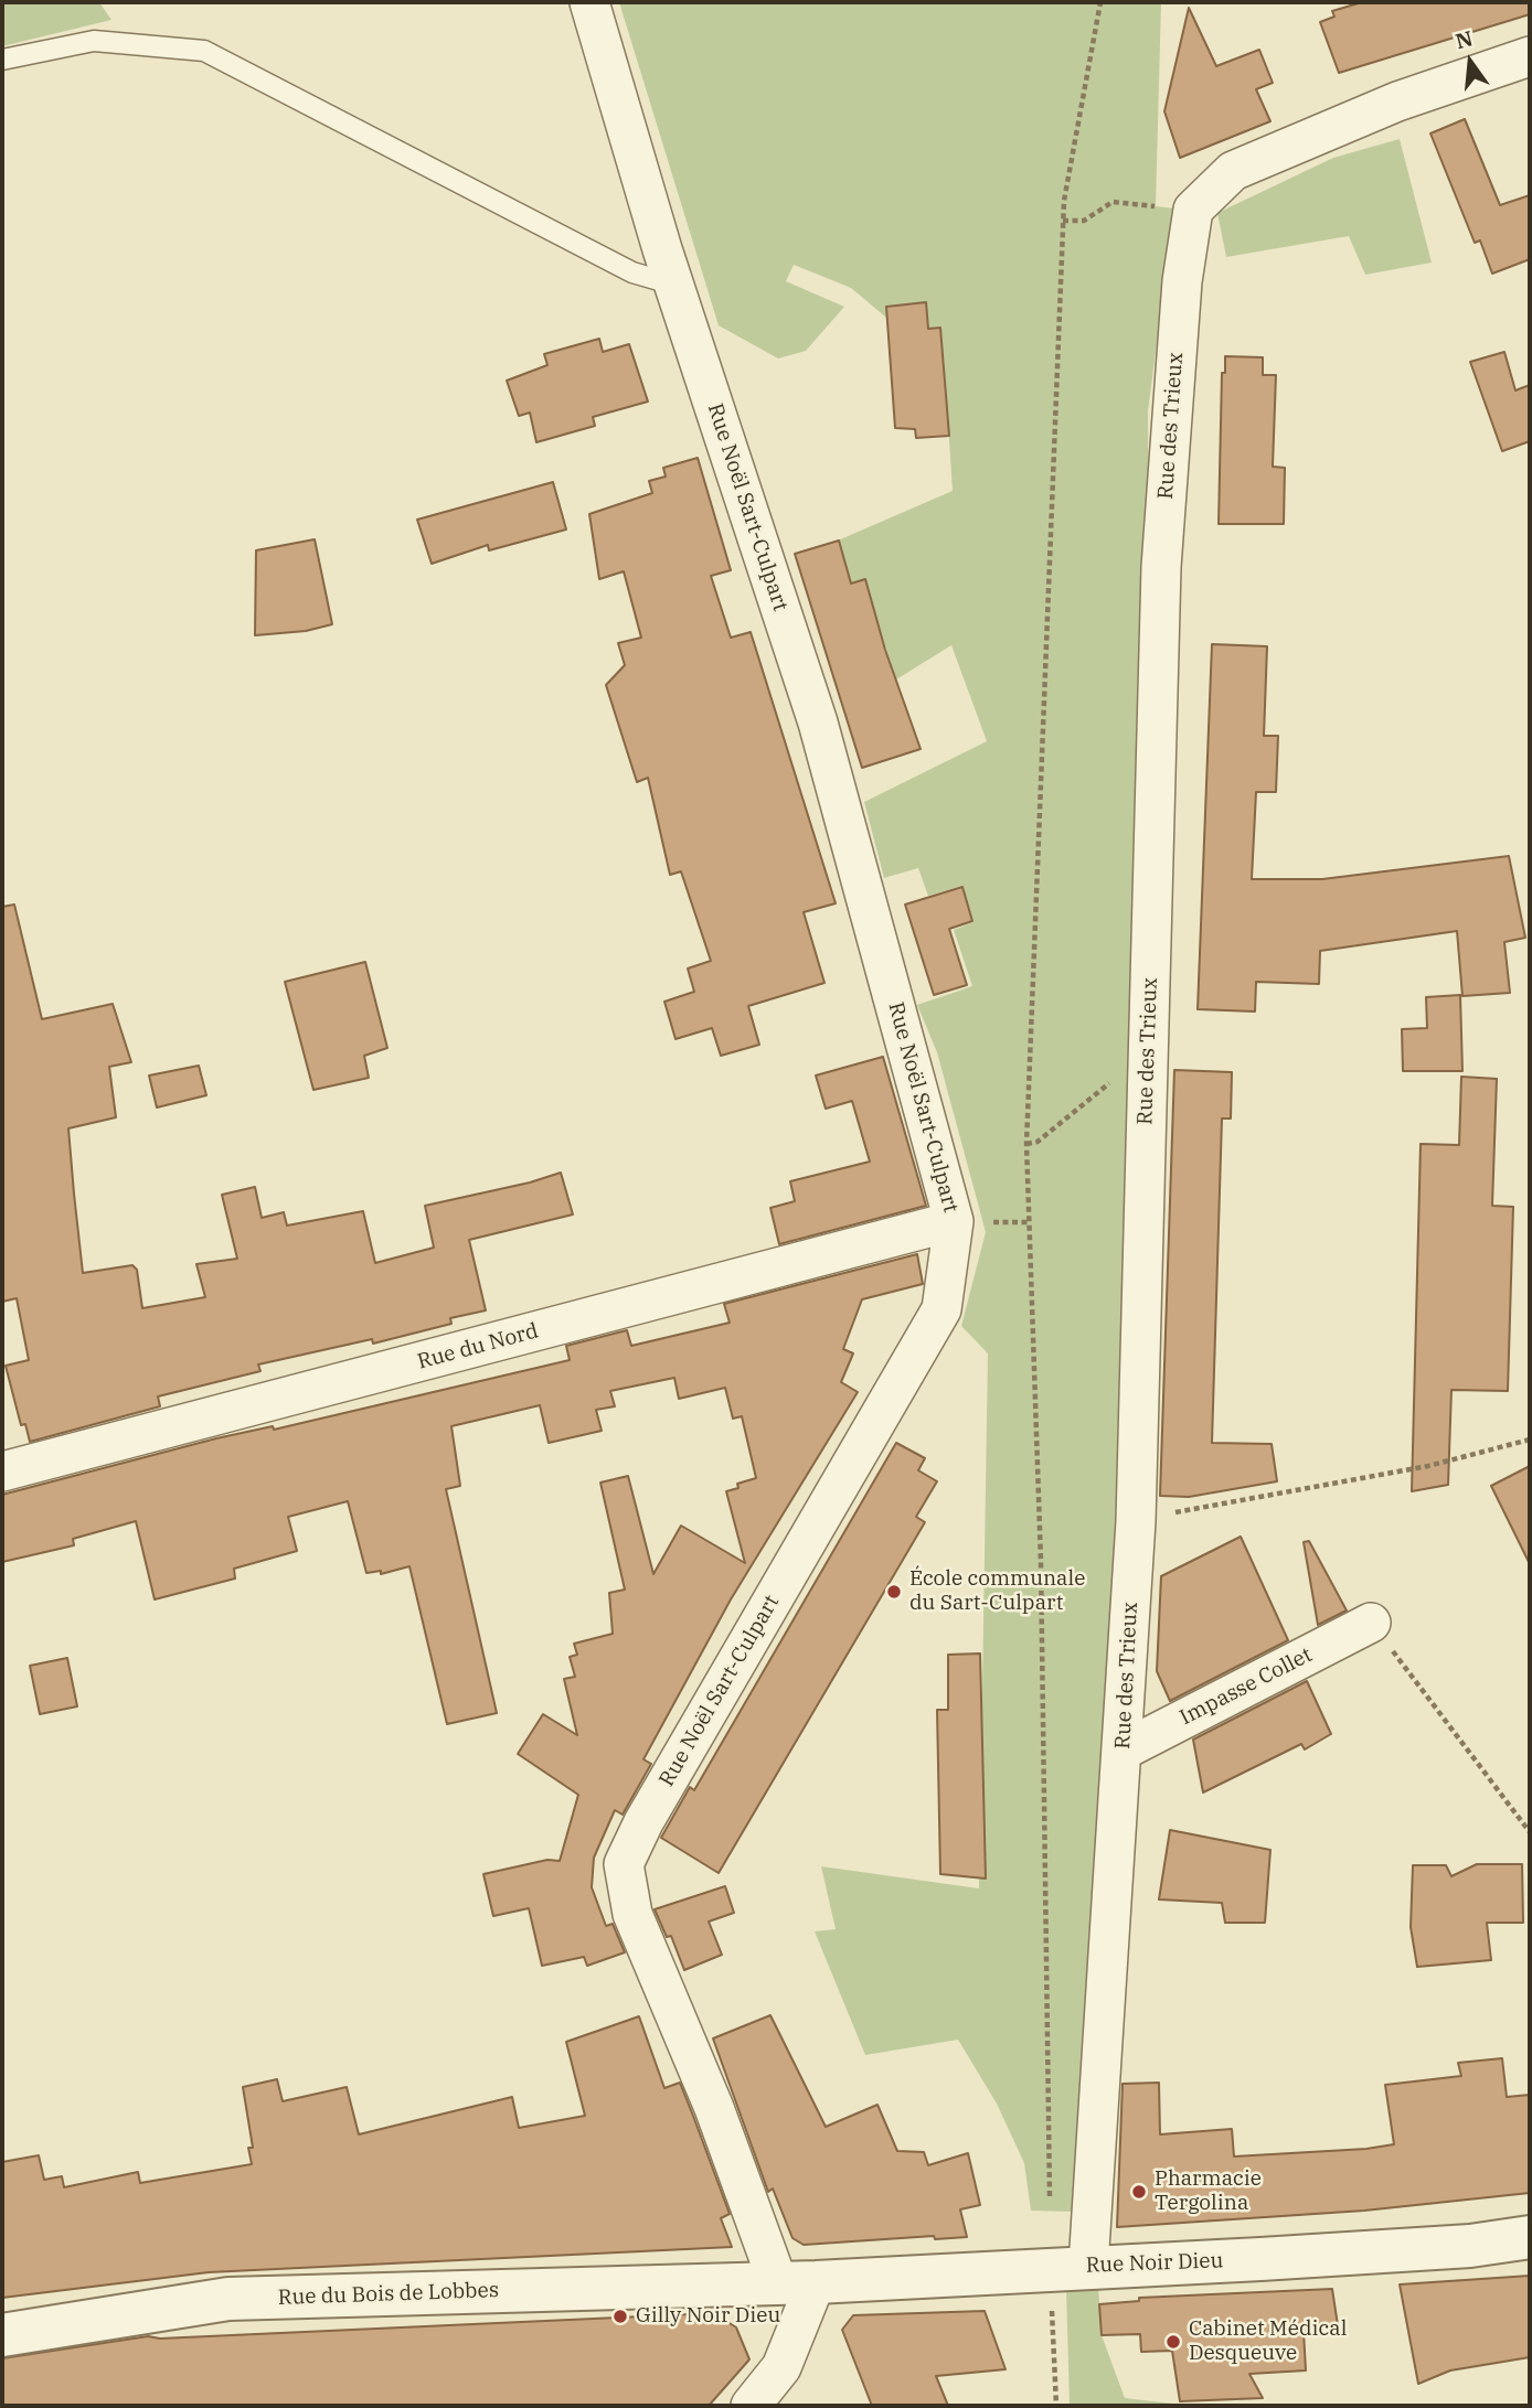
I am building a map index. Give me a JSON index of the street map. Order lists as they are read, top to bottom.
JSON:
{
  "streets": {
    "street": [
      "Rue des Trieux",
      "Rue Noël Sart-Culpart",
      "Rue du Nord",
      "Impasse Collet",
      "Rue Noir Dieu",
      "Rue du Bois de Lobbes"
    ]
  },
  "crossings": [
    ["Rue des Trieux", "Impasse Collet"],
    ["Rue des Trieux", "Rue Noir Dieu"],
    ["Rue Noël Sart-Culpart", "Rue du Nord"],
    ["Rue Noël Sart-Culpart", "Rue Noir Dieu"],
    ["Rue Noël Sart-Culpart", "Rue du Bois de Lobbes"],
    ["Rue Noir Dieu", "Rue du Bois de Lobbes"]
  ],
  "places": [
    "École communale du Sart-Culpart",
    "Pharmacie Tergolina",
    "Gilly Noir Dieu",
    "Cabinet Médical Desqueuve"
  ],
  "north": "top"
}
